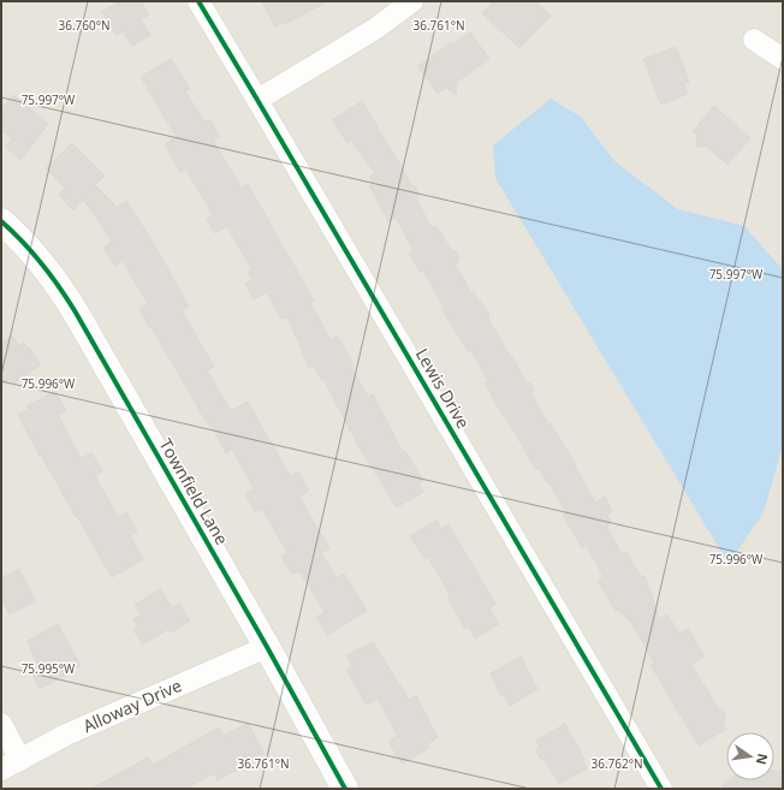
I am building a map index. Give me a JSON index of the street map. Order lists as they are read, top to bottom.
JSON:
{
  "streets": {
    "street": ["Lewis Drive", "Townfield Lane", "Alloway Drive"]
  },
  "crossings": [
    ["Townfield Lane", "Alloway Drive"]
  ],
  "north": "right",
  "coordinates": [
    "36.760°N",
    "36.761°N",
    "75.997°W",
    "75.996°W",
    "75.995°W",
    "36.762°N"
  ]
}
